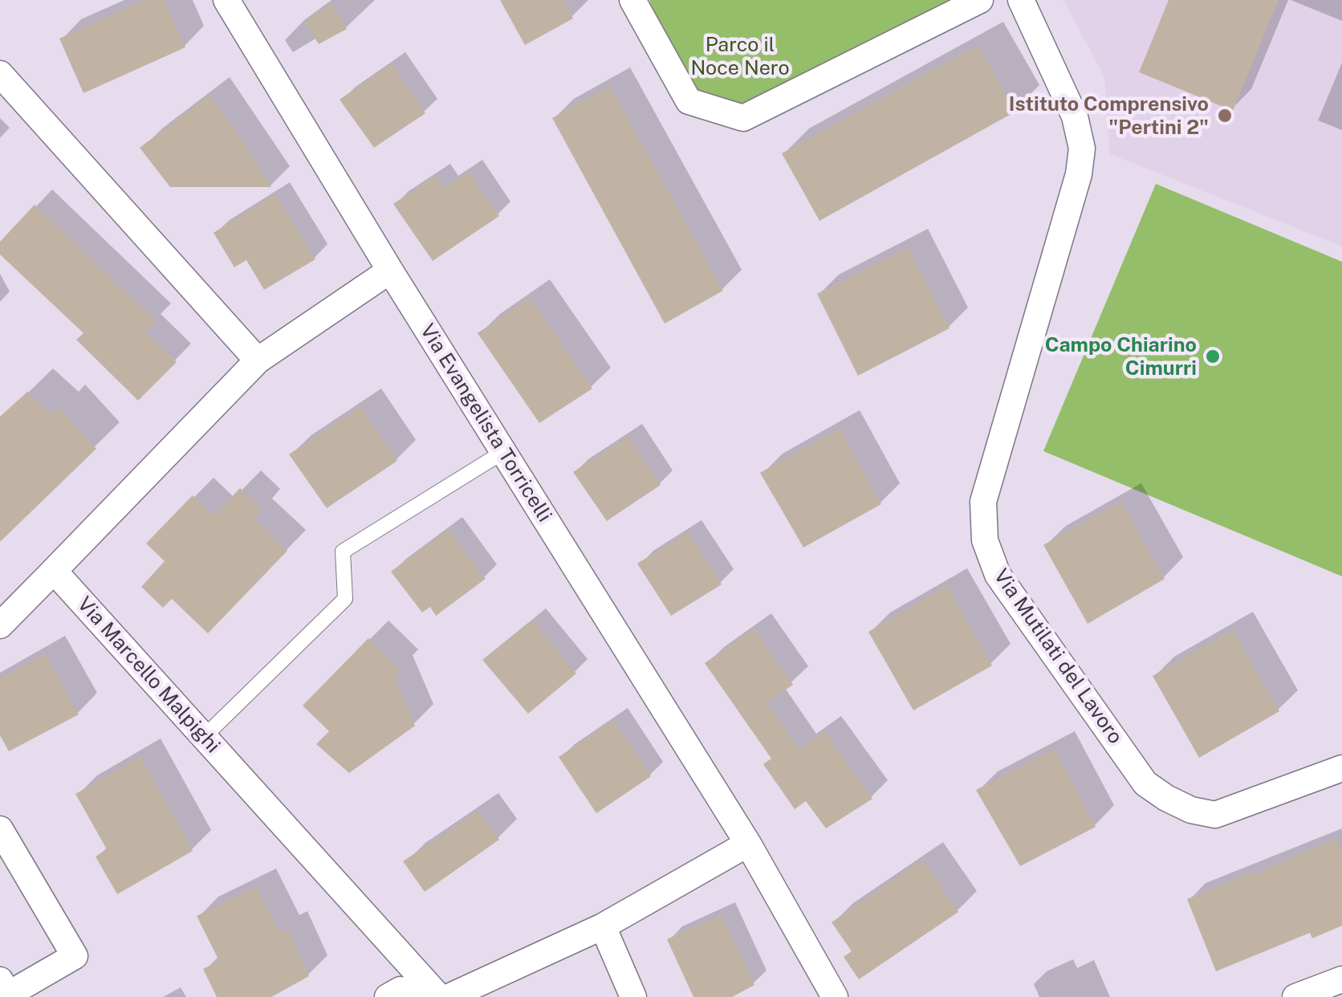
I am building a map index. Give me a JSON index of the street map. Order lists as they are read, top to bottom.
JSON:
{
  "streets": {
    "street": ["Via Evangelista Torricelli", "Via Mutilati del Lavoro", "Via Marcello Malpighi"]
  },
  "parks": ["Parco il Noce Nero"],
  "places": ["Istituto Comprensivo \"Pertini 2\"", "Campo Chiarino Cimurri"]
}
